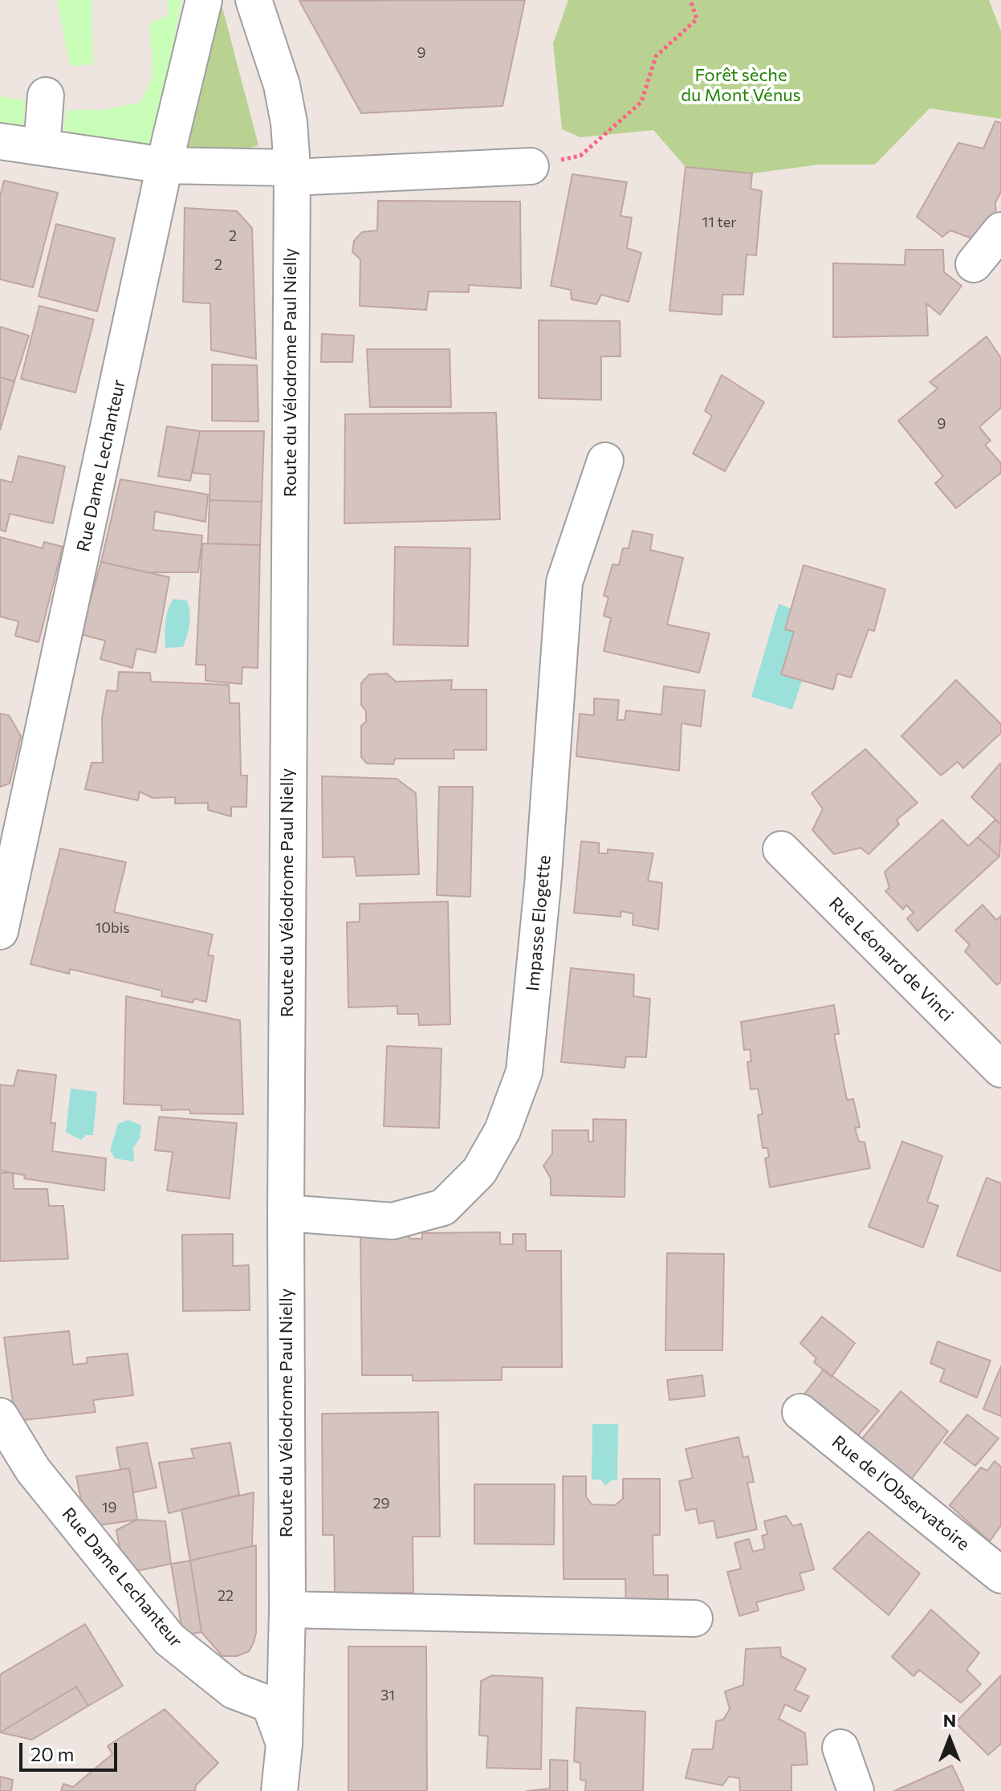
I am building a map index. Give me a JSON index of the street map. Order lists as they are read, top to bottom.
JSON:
{
  "streets": {
    "street": [
      "Route du Vélodrome Paul Nielly",
      "Rue Dame Lechanteur",
      "Impasse Elogette",
      "Rue Léonard de Vinci",
      "Rue de l'Observatoire"
    ]
  },
  "crossings": [
    ["Route du Vélodrome Paul Nielly", "Rue Dame Lechanteur"],
    ["Route du Vélodrome Paul Nielly", "Impasse Elogette"]
  ],
  "parks": ["Forêt sèche du Mont Vénus"],
  "house_numbers": [
    "9",
    "11 ter",
    "2",
    "2",
    "9",
    "10bis",
    "29",
    "19",
    "22",
    "31"
  ],
  "scale_bar": "20 m",
  "north": "top"
}
